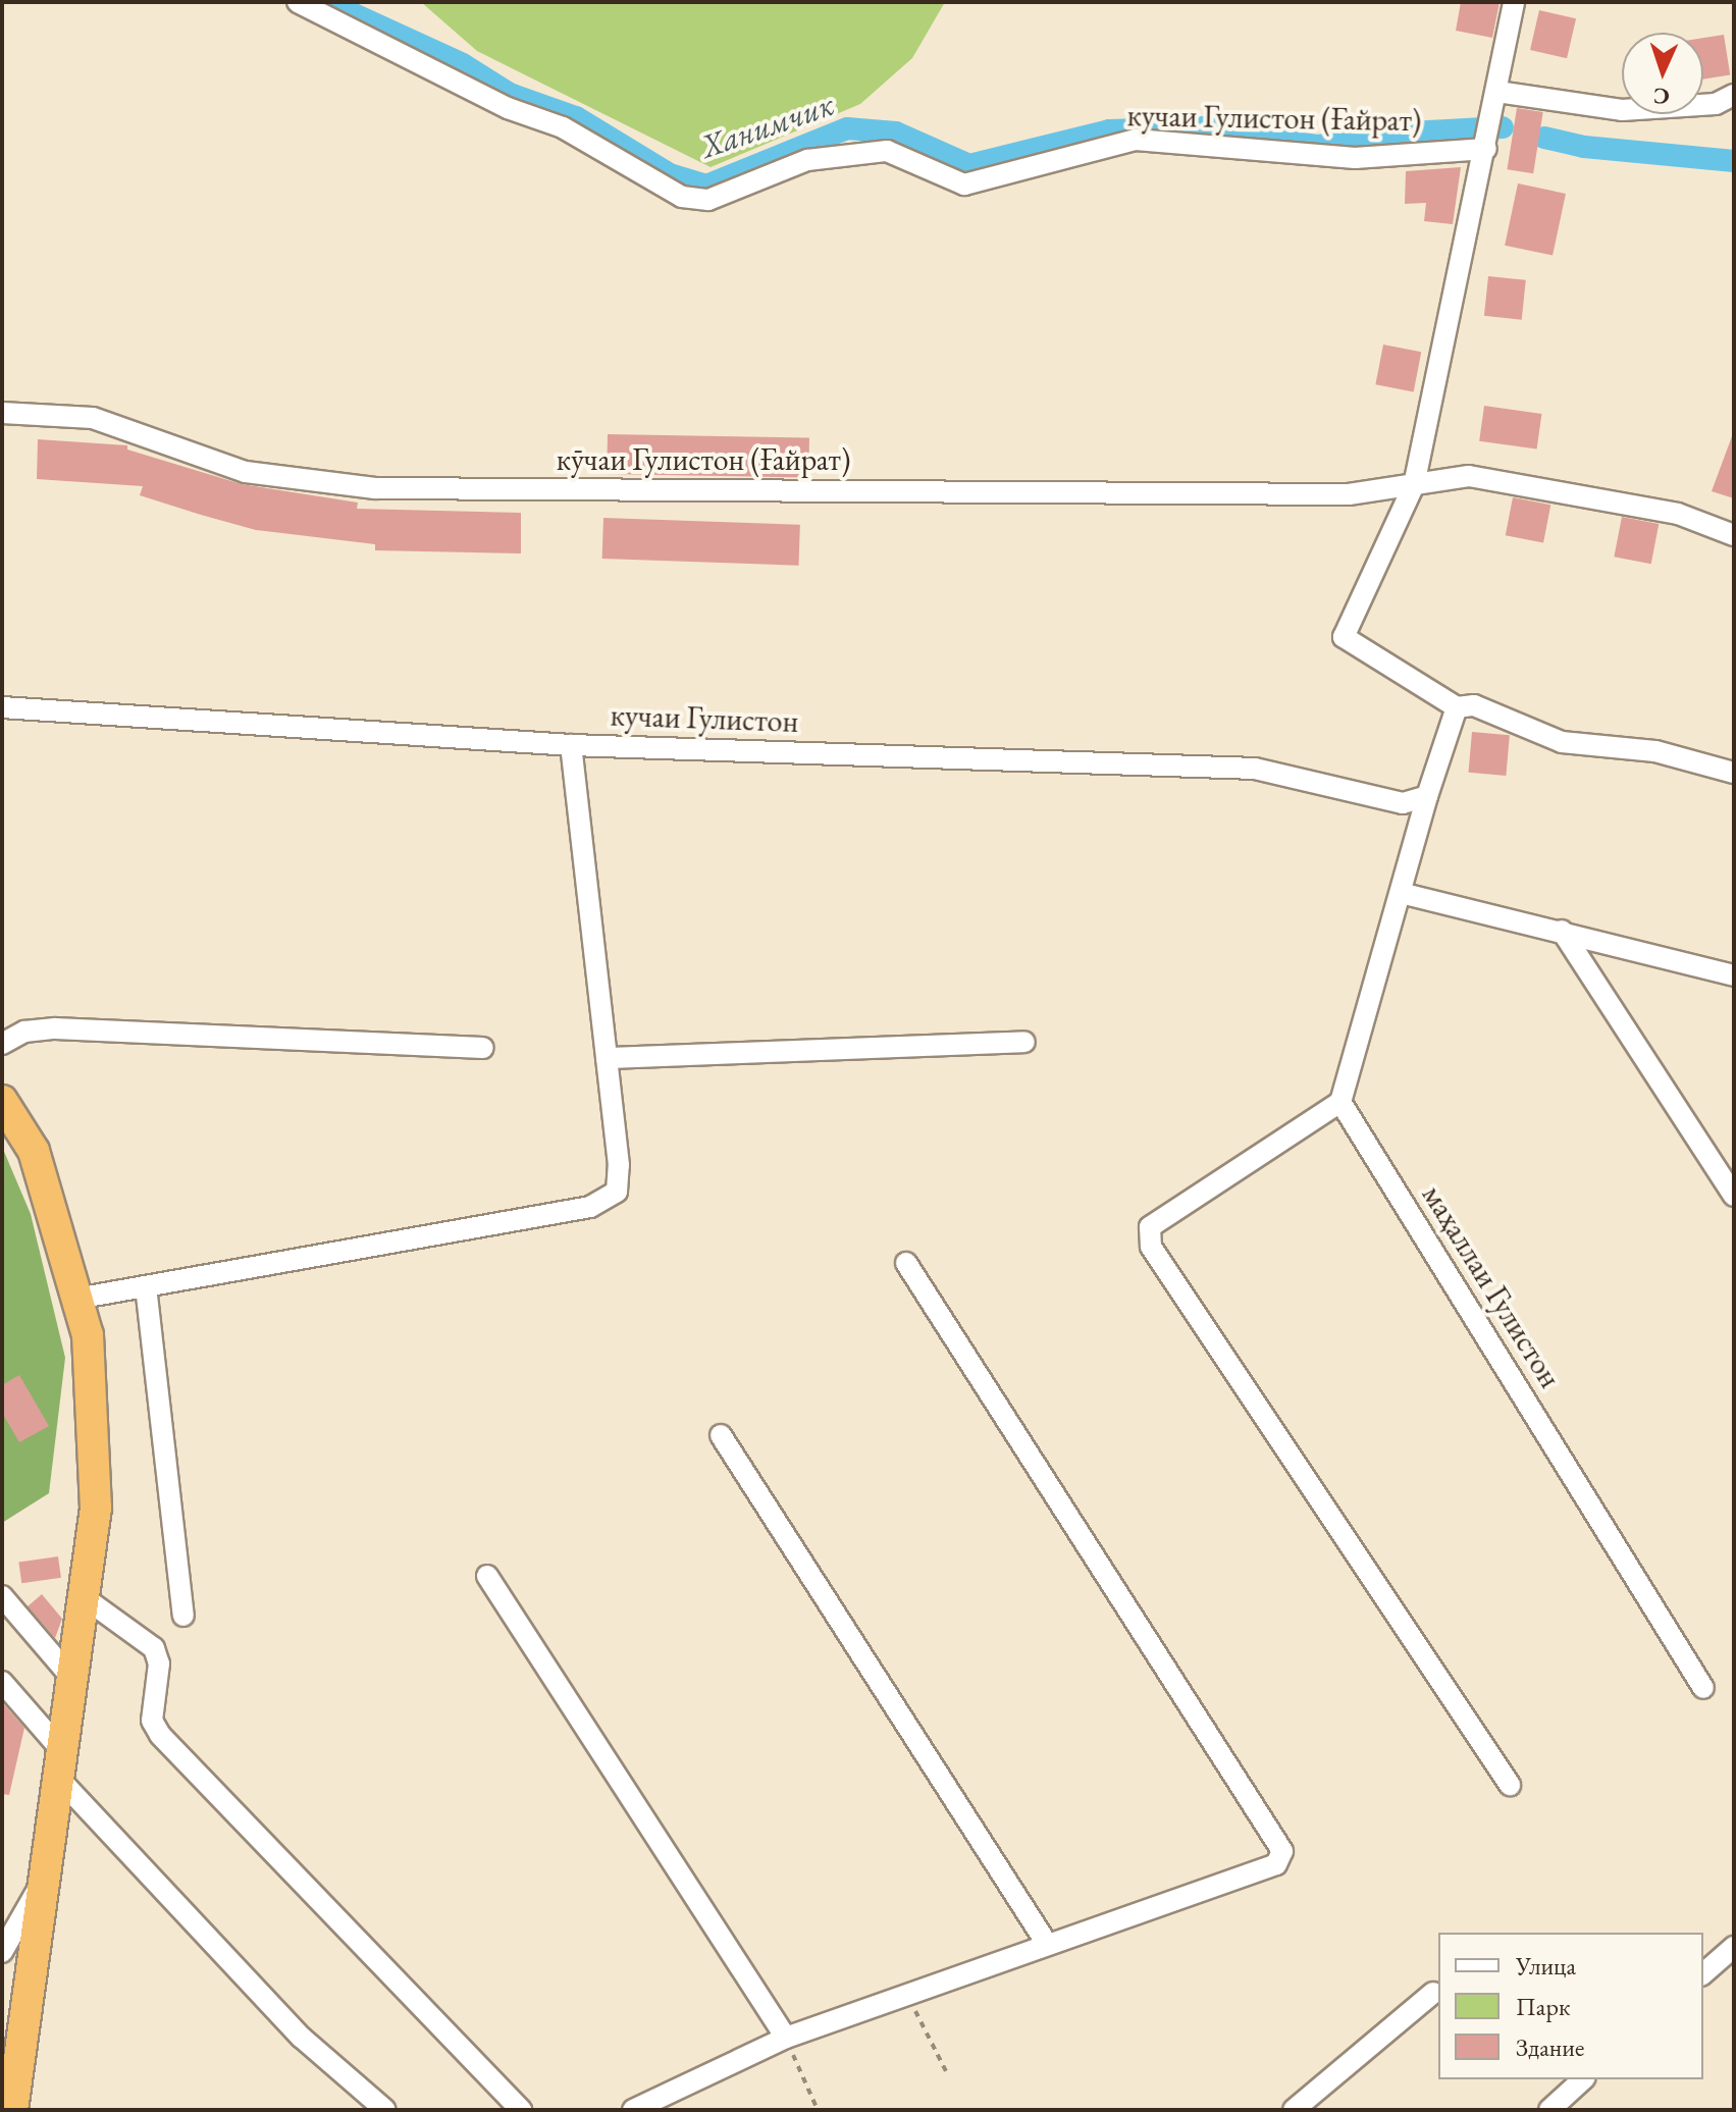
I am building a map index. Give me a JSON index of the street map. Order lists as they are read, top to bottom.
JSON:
{
  "streets": {
    "street": [
      "кучаи Гулистон (Ғайрат)",
      "кӯчаи Гулистон (Ғайрат)",
      "кучаи Гулистон",
      "маҳаллаи Гулистон"
    ]
  },
  "water": ["Ханимчик"],
  "legend": ["Улица", "Парк", "Здание"],
  "north": "bottom"
}
